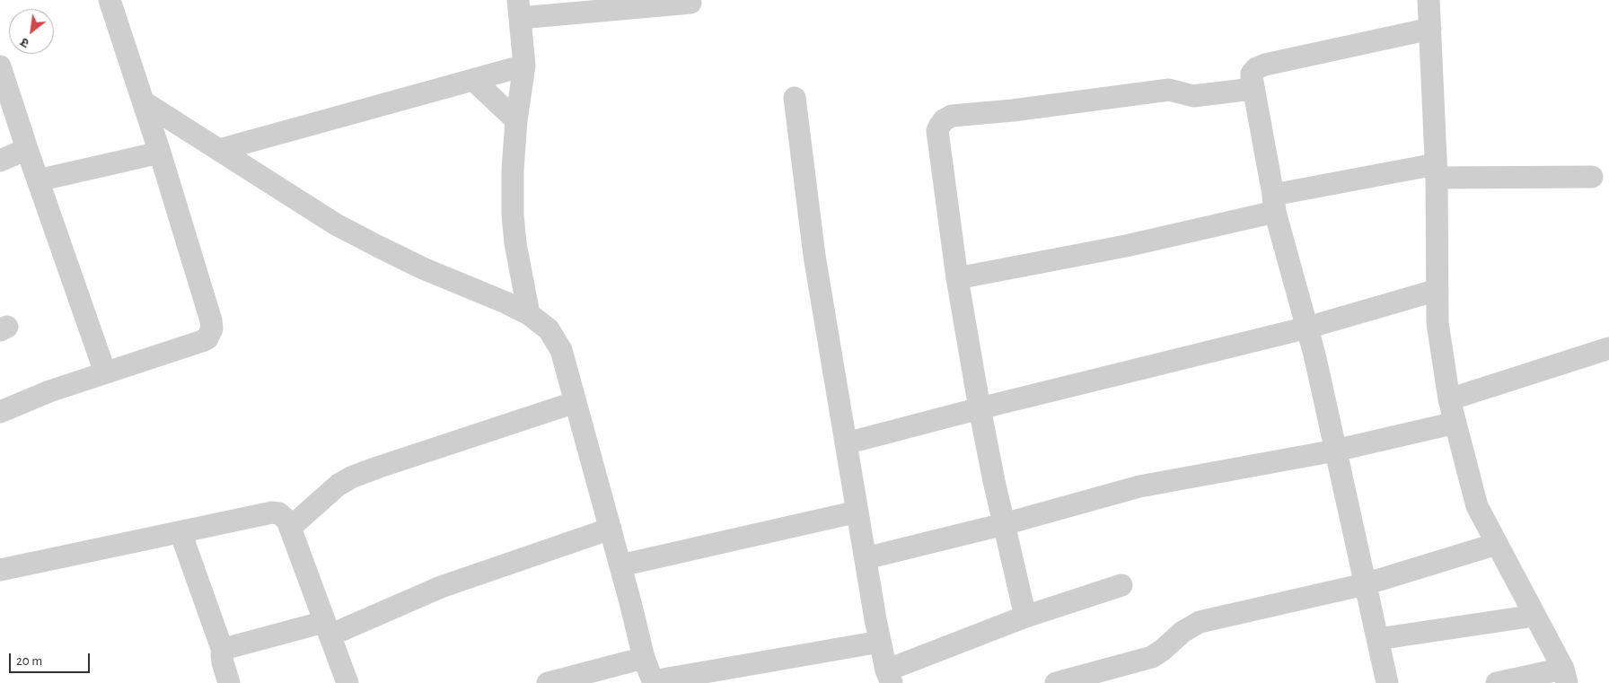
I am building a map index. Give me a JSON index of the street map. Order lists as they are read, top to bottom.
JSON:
{
  "scale_bar": "20 m",
  "north": "bottom left"
}
